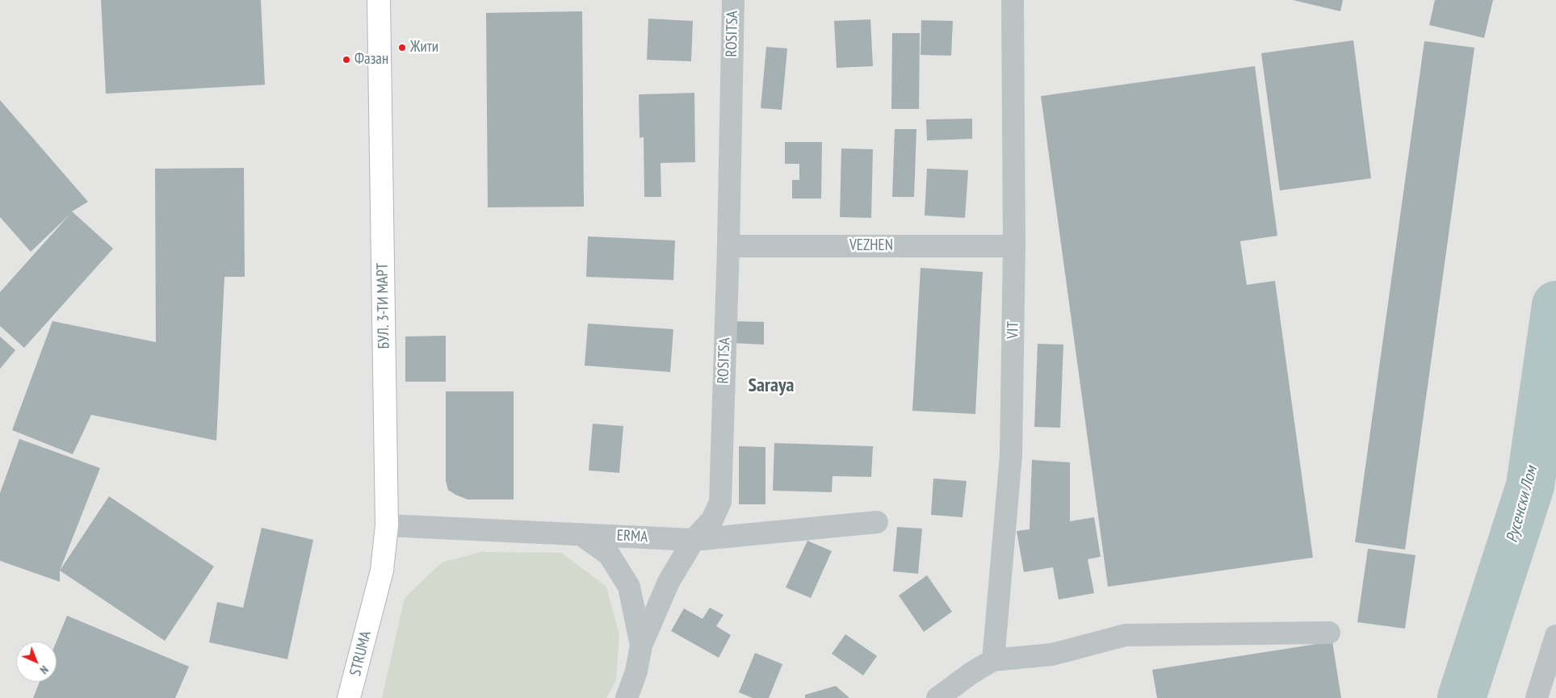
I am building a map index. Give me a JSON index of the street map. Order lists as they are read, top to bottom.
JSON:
{
  "streets": {
    "main road": ["БУЛ. 3-ТИ МАРТ", "STRUMA"],
    "street": [
      "ROSITSA",
      "VEZHEN",
      "VIT",
      "ERMA"
    ]
  },
  "crossings": [
    ["ROSITSA", "VEZHEN"],
    ["ROSITSA", "ERMA"],
    ["VEZHEN", "VIT"],
    ["БУЛ. 3-ТИ МАРТ", "ERMA"],
    ["БУЛ. 3-ТИ МАРТ", "STRUMA"]
  ],
  "districts": ["Saraya"],
  "water": ["Русенски Лом"],
  "places": ["Жити", "Фазан"],
  "north": "bottom right"
}
